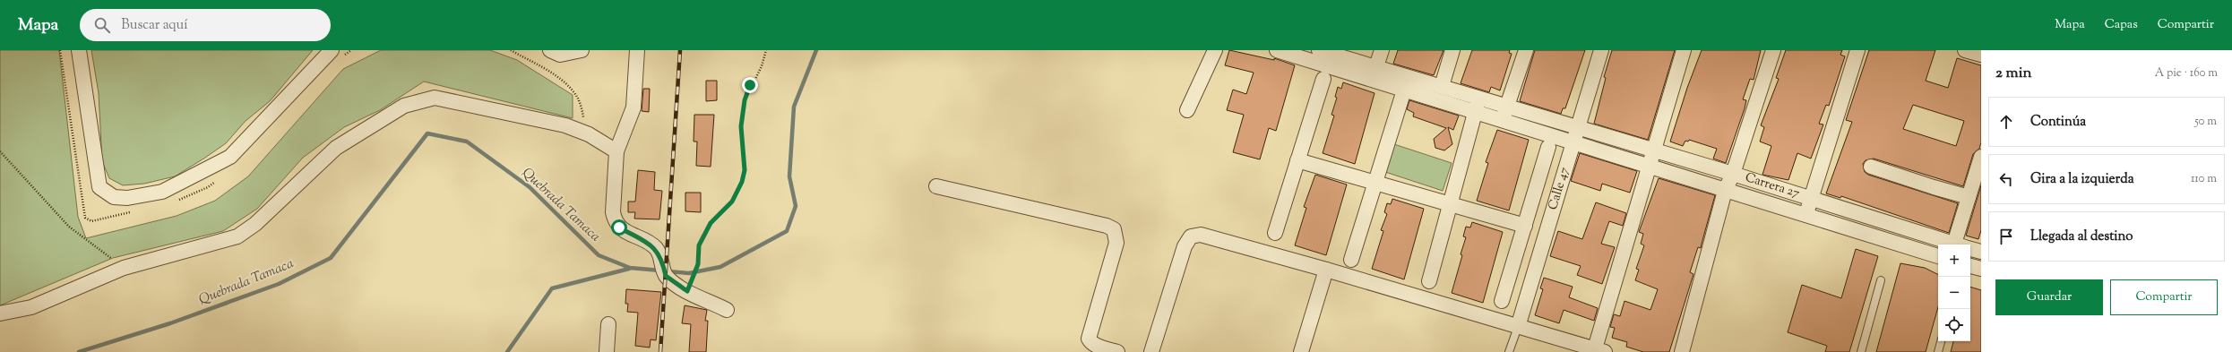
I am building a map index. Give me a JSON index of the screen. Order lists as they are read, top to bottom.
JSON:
{
  "streets": {
    "street": ["Carrera 27", "Calle 47"]
  },
  "crossings": [
    ["Carrera 27", "Calle 47"]
  ],
  "water": ["Quebrada Tamaca"],
  "page": {
    "header": "Mapa",
    "search": "Buscar aquí",
    "nav": ["Mapa", "Capas", "Compartir"],
    "heading": ["2 min", "A pie · 160 m"],
    "list": [
      ["Continúa", "50 m"],
      ["Gira a la izquierda", "110 m"],
      "Llegada al destino"
    ],
    "map_buttons": ["+", "−"],
    "buttons": ["Guardar", "Compartir"]
  }
}
